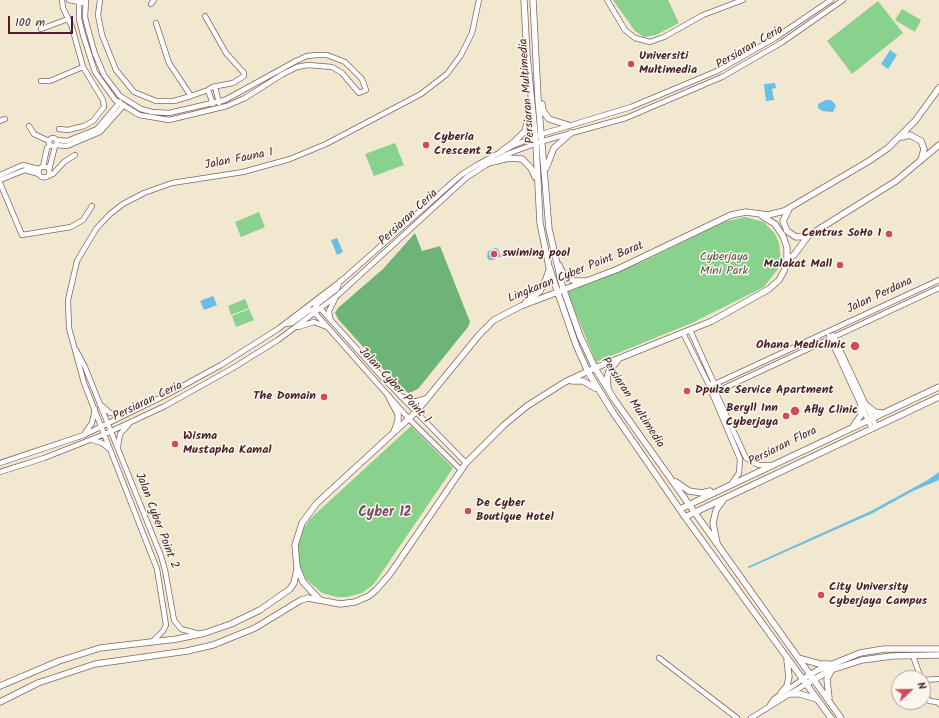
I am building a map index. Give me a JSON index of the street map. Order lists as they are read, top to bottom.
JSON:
{
  "streets": {
    "main road": ["Persiaran Multimedia", "Lingkaran Cyber Point Barat", "Persiaran Flora"],
    "street": [
      "Persiaran Ceria",
      "Jalan Fauna 1",
      "Jalan Perdana",
      "Jalan Cyber Point 1",
      "Jalan Cyber Point 2"
    ]
  },
  "crossings": [
    ["Persiaran Ceria", "Persiaran Multimedia"],
    ["Persiaran Ceria", "Jalan Fauna 1"],
    ["Persiaran Ceria", "Jalan Cyber Point 1"],
    ["Persiaran Ceria", "Jalan Cyber Point 2"],
    ["Persiaran Multimedia", "Lingkaran Cyber Point Barat"],
    ["Persiaran Multimedia", "Persiaran Flora"],
    ["Jalan Fauna 1", "Jalan Cyber Point 2"],
    ["Lingkaran Cyber Point Barat", "Jalan Cyber Point 1"]
  ],
  "districts": ["Cyber 12"],
  "parks": ["Cyberjaya Mini Park"],
  "places": [
    "Universiti Multimedia",
    "Cyberia Crescent 2",
    "Centrus SoHo 1",
    "swiming pool",
    "Malakat Mall",
    "Ohana Mediclinic",
    "Dpulze Service Apartment",
    "The Domain",
    "Afly Clinic",
    "Beryll Inn Cyberjaya",
    "Wisma Mustapha Kamal",
    "De Cyber Boutique Hotel",
    "City University Cyberjaya Campus"
  ],
  "scale_bar": "100 m",
  "north": "right"
}
